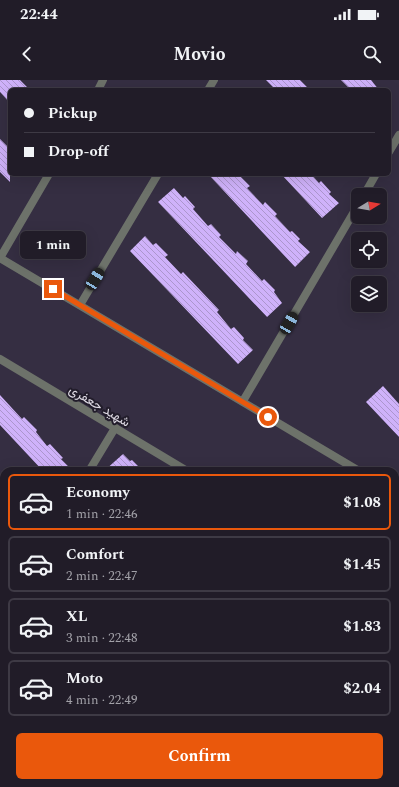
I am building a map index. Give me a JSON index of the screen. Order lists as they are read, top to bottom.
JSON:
{
  "streets": {
    "street": ["شهید جعفری"]
  },
  "north": "right",
  "page": {
    "status": "22:44",
    "header": "Movio",
    "banner": ["Pickup", "Drop-off"],
    "bubble": "1 min",
    "list": [
      {
        "name": "Economy",
        "note": "1 min · 22:46",
        "value": "$1.08"
      },
      {
        "name": "Comfort",
        "note": "2 min · 22:47",
        "value": "$1.45"
      },
      {
        "name": "XL",
        "note": "3 min · 22:48",
        "value": "$1.83"
      },
      {
        "name": "Moto",
        "note": "4 min · 22:49",
        "value": "$2.04"
      }
    ],
    "buttons": "Confirm"
  }
}
